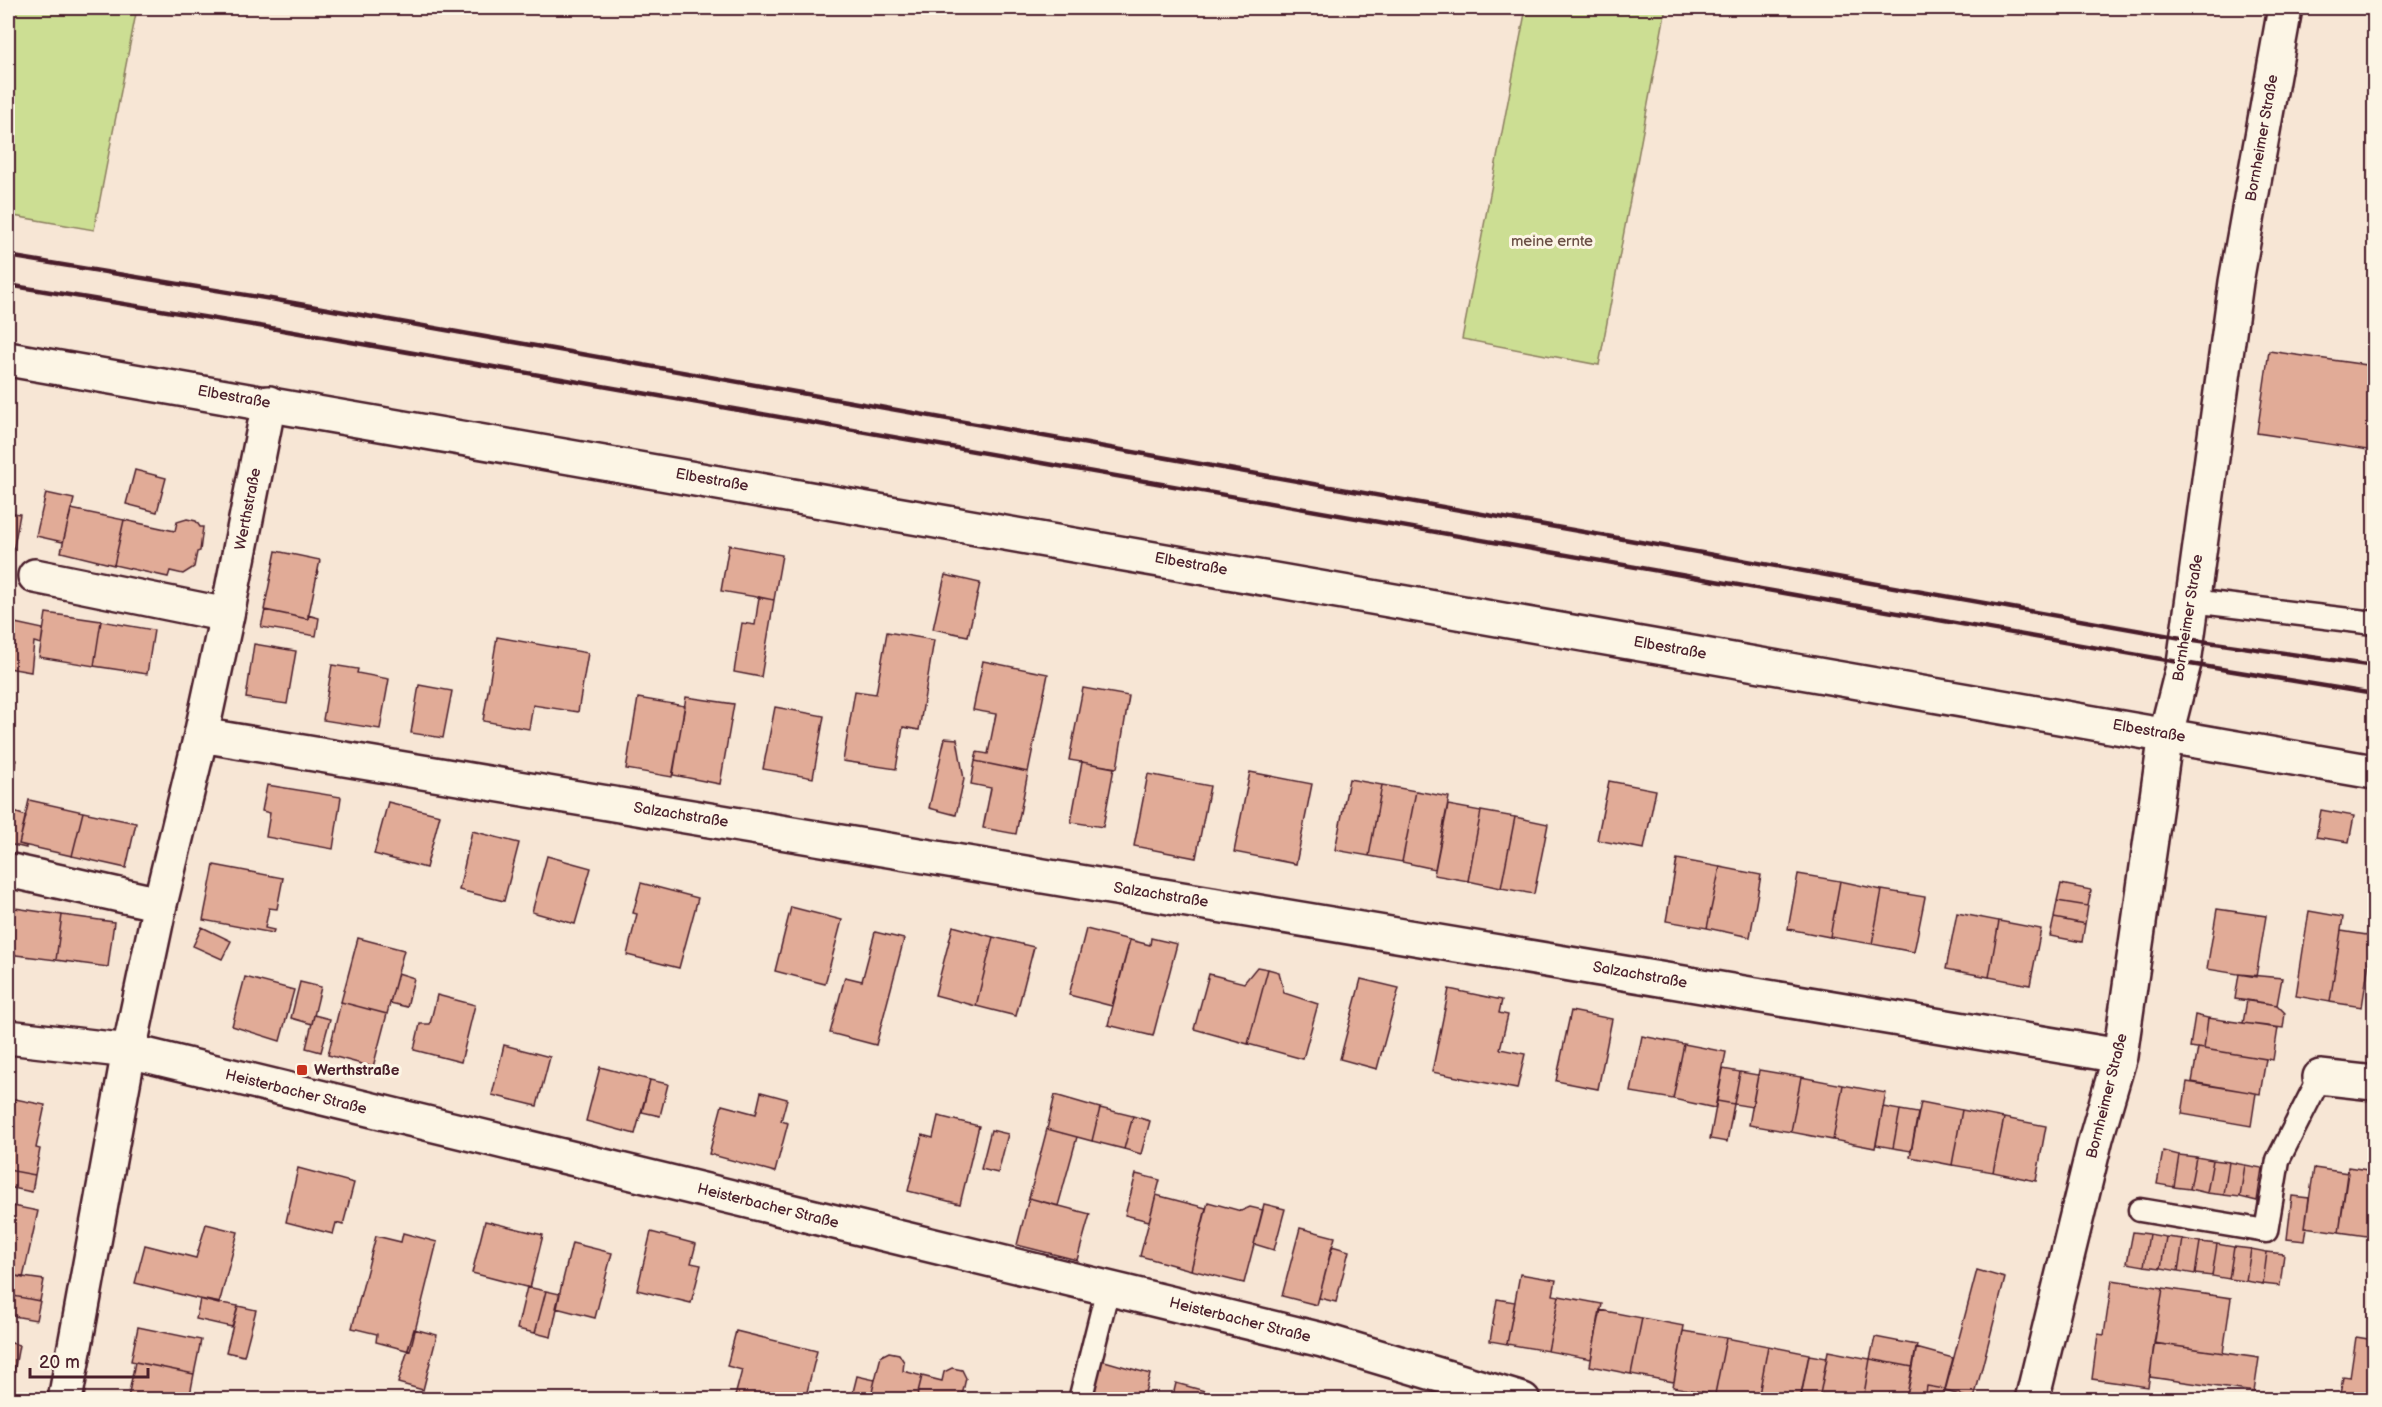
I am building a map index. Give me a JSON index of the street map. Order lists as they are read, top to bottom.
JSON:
{
  "streets": {
    "street": [
      "Bornheimer Straße",
      "Elbestraße",
      "Werthstraße",
      "Salzachstraße",
      "Heisterbacher Straße"
    ]
  },
  "crossings": [
    ["Bornheimer Straße", "Elbestraße"],
    ["Bornheimer Straße", "Salzachstraße"],
    ["Elbestraße", "Werthstraße"],
    ["Werthstraße", "Salzachstraße"],
    ["Werthstraße", "Heisterbacher Straße"]
  ],
  "parks": ["meine ernte"],
  "places": {
    "transit": ["Werthstraße"]
  },
  "scale_bar": "20 m"
}
